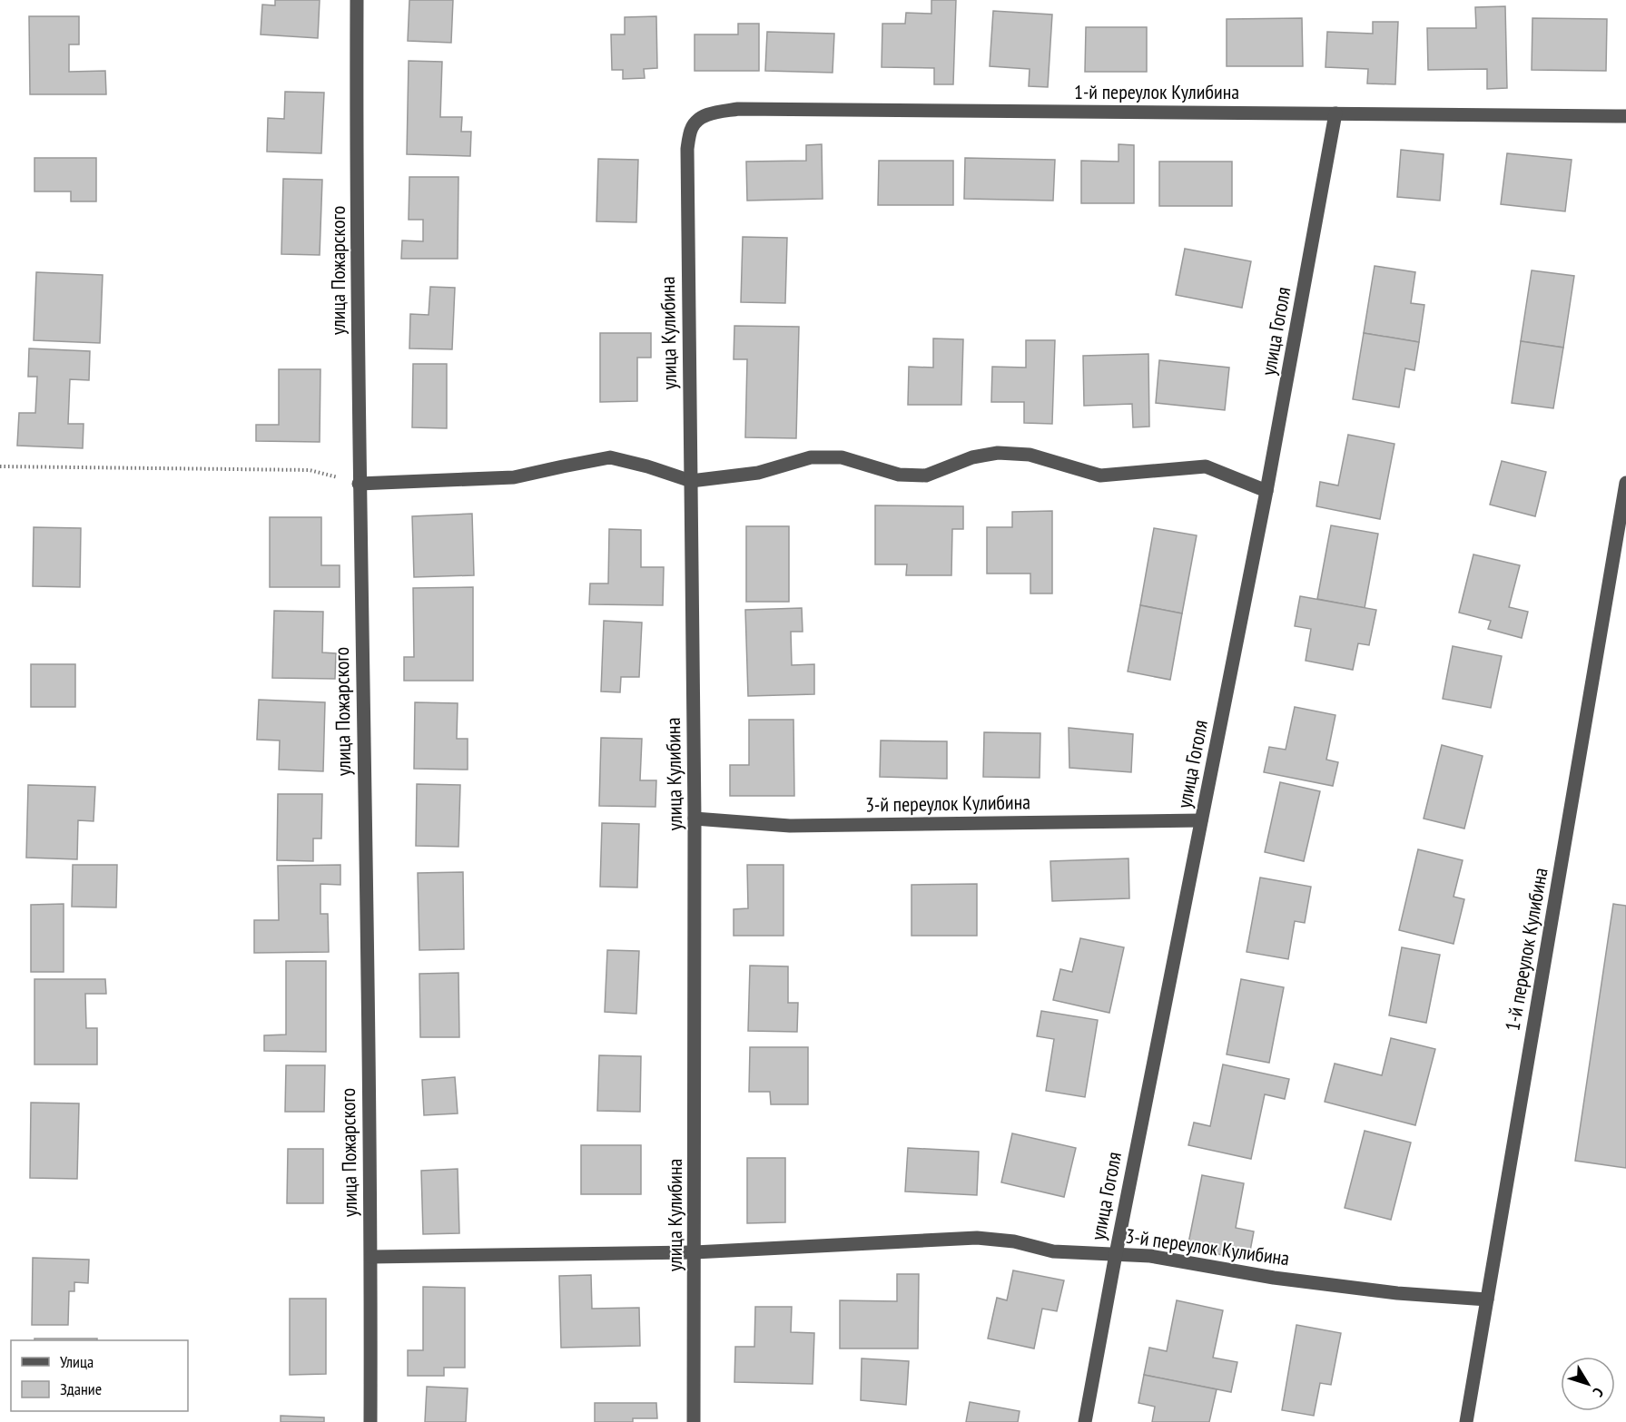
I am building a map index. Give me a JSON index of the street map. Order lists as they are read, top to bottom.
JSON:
{
  "streets": {
    "street": [
      "1-й переулок Кулибина",
      "улица Пожарского",
      "улица Гоголя",
      "улица Кулибина",
      "3-й переулок Кулибина"
    ]
  },
  "crossings": [
    ["1-й переулок Кулибина", "улица Гоголя"],
    ["1-й переулок Кулибина", "улица Кулибина"],
    ["1-й переулок Кулибина", "3-й переулок Кулибина"],
    ["улица Пожарского", "3-й переулок Кулибина"],
    ["улица Гоголя", "3-й переулок Кулибина"],
    ["улица Кулибина", "3-й переулок Кулибина"]
  ],
  "legend": ["Улица", "Здание"],
  "north": "bottom right"
}
